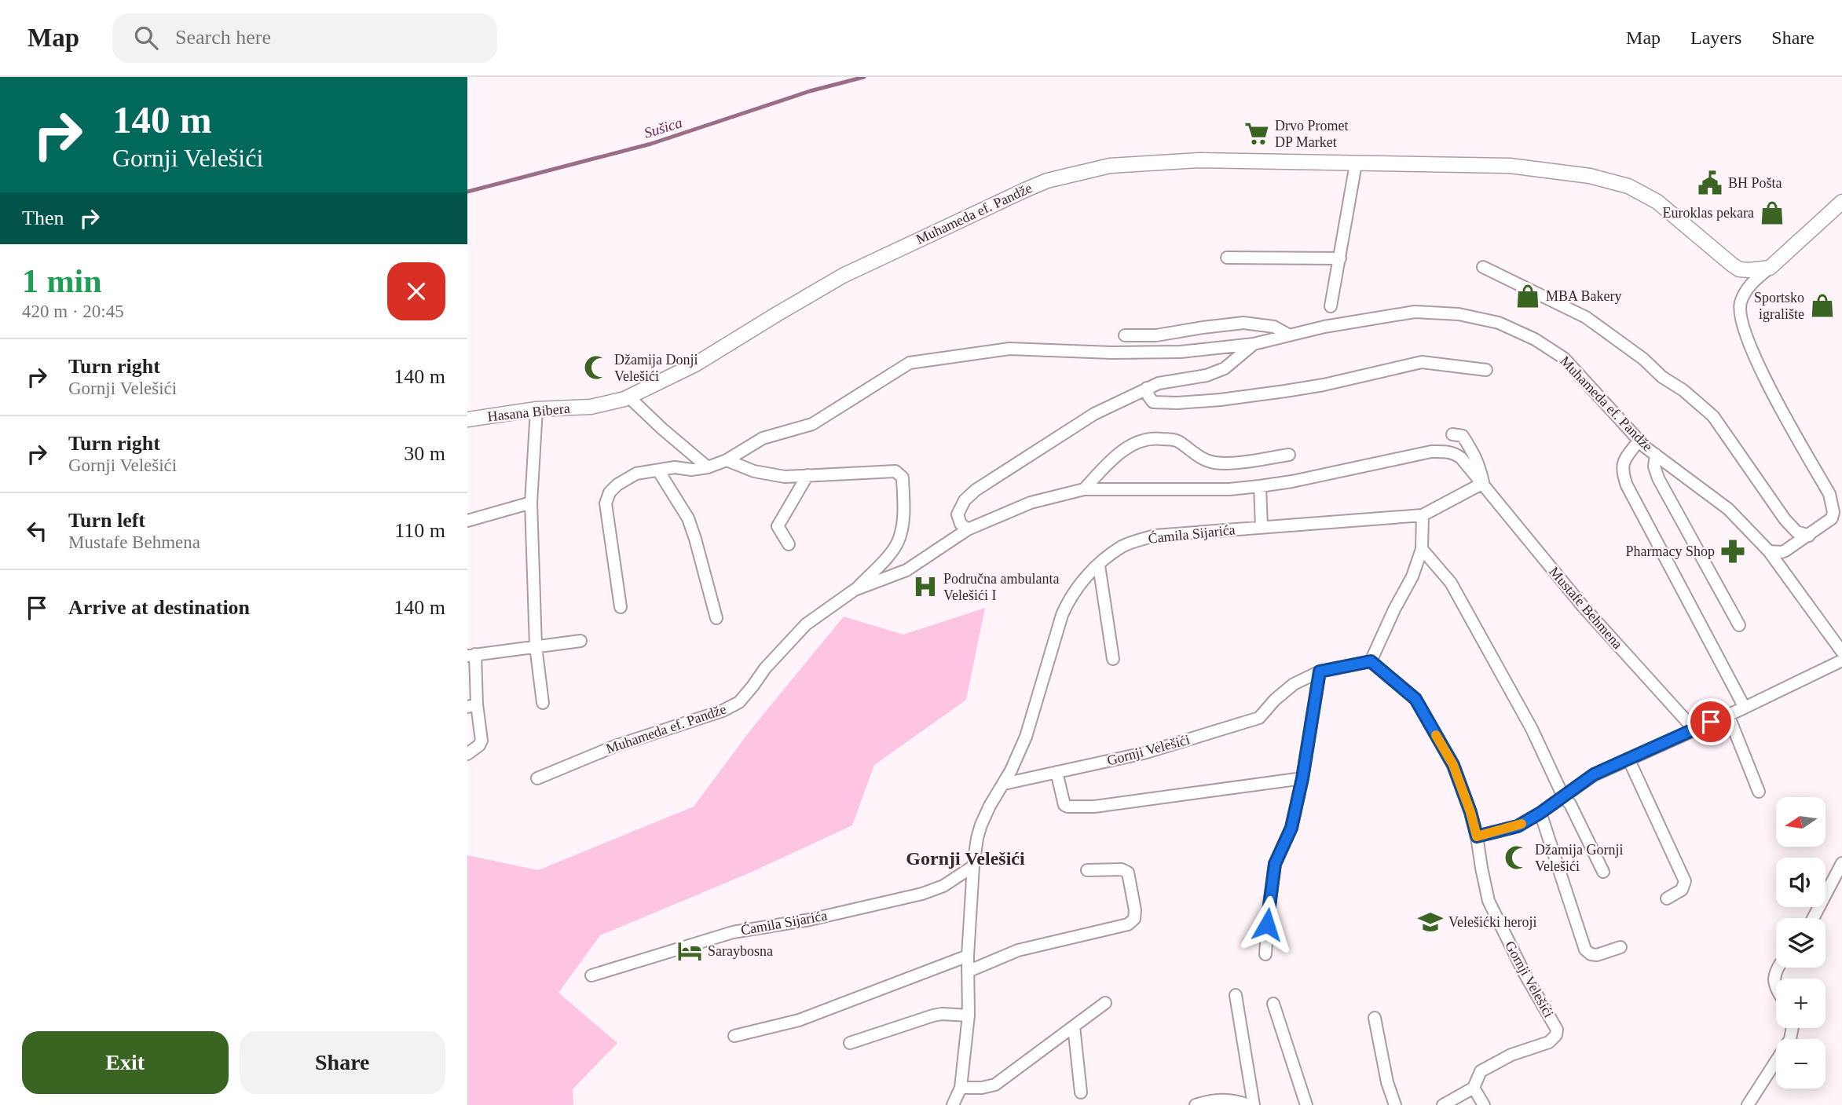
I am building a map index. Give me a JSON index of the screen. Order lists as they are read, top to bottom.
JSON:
{
  "streets": {
    "street": [
      "Muhameda ef. Pandže",
      "Hasana Bibera",
      "Ćamila Sijarića",
      "Mustafe Behmena",
      "Gornji Velešići"
    ]
  },
  "crossings": [
    ["Muhameda ef. Pandže", "Hasana Bibera"],
    ["Muhameda ef. Pandže", "Ćamila Sijarića"],
    ["Muhameda ef. Pandže", "Mustafe Behmena"],
    ["Ćamila Sijarića", "Mustafe Behmena"],
    ["Ćamila Sijarića", "Gornji Velešići"]
  ],
  "districts": ["Gornji Velešići"],
  "water": ["Sušica"],
  "places": {
    "supermarket": ["Drvo Promet DP Market"],
    "public building": ["BH Pošta"],
    "shop": ["Euroklas pekara", "MBA Bakery", "Sportsko igralište"],
    "mosque": ["Džamija Donji Velešići", "Džamija Gornji Velešići"],
    "pharmacy": ["Pharmacy Shop"],
    "hospital": ["Područna ambulanta Velešići I"],
    "school or university": ["Velešićki heroji"],
    "hotel": ["Saraybosna"]
  },
  "north": "left",
  "page": {
    "header": "Map",
    "search": "Search here",
    "nav": ["Map", "Layers", "Share"],
    "turn": ["140 m", "Gornji Velešići"],
    "then": "Then",
    "heading": ["1 min", "420 m · 20:45"],
    "list": [
      {
        "name": "Turn right",
        "note": "Gornji Velešići",
        "value": "140 m"
      },
      {
        "name": "Turn right",
        "note": "Gornji Velešići",
        "value": "30 m"
      },
      {
        "name": "Turn left",
        "note": "Mustafe Behmena",
        "value": "110 m"
      },
      {
        "name": "Arrive at destination",
        "value": "140 m"
      }
    ],
    "map_buttons": ["+", "−"],
    "buttons": ["Exit", "Share"]
  }
}
